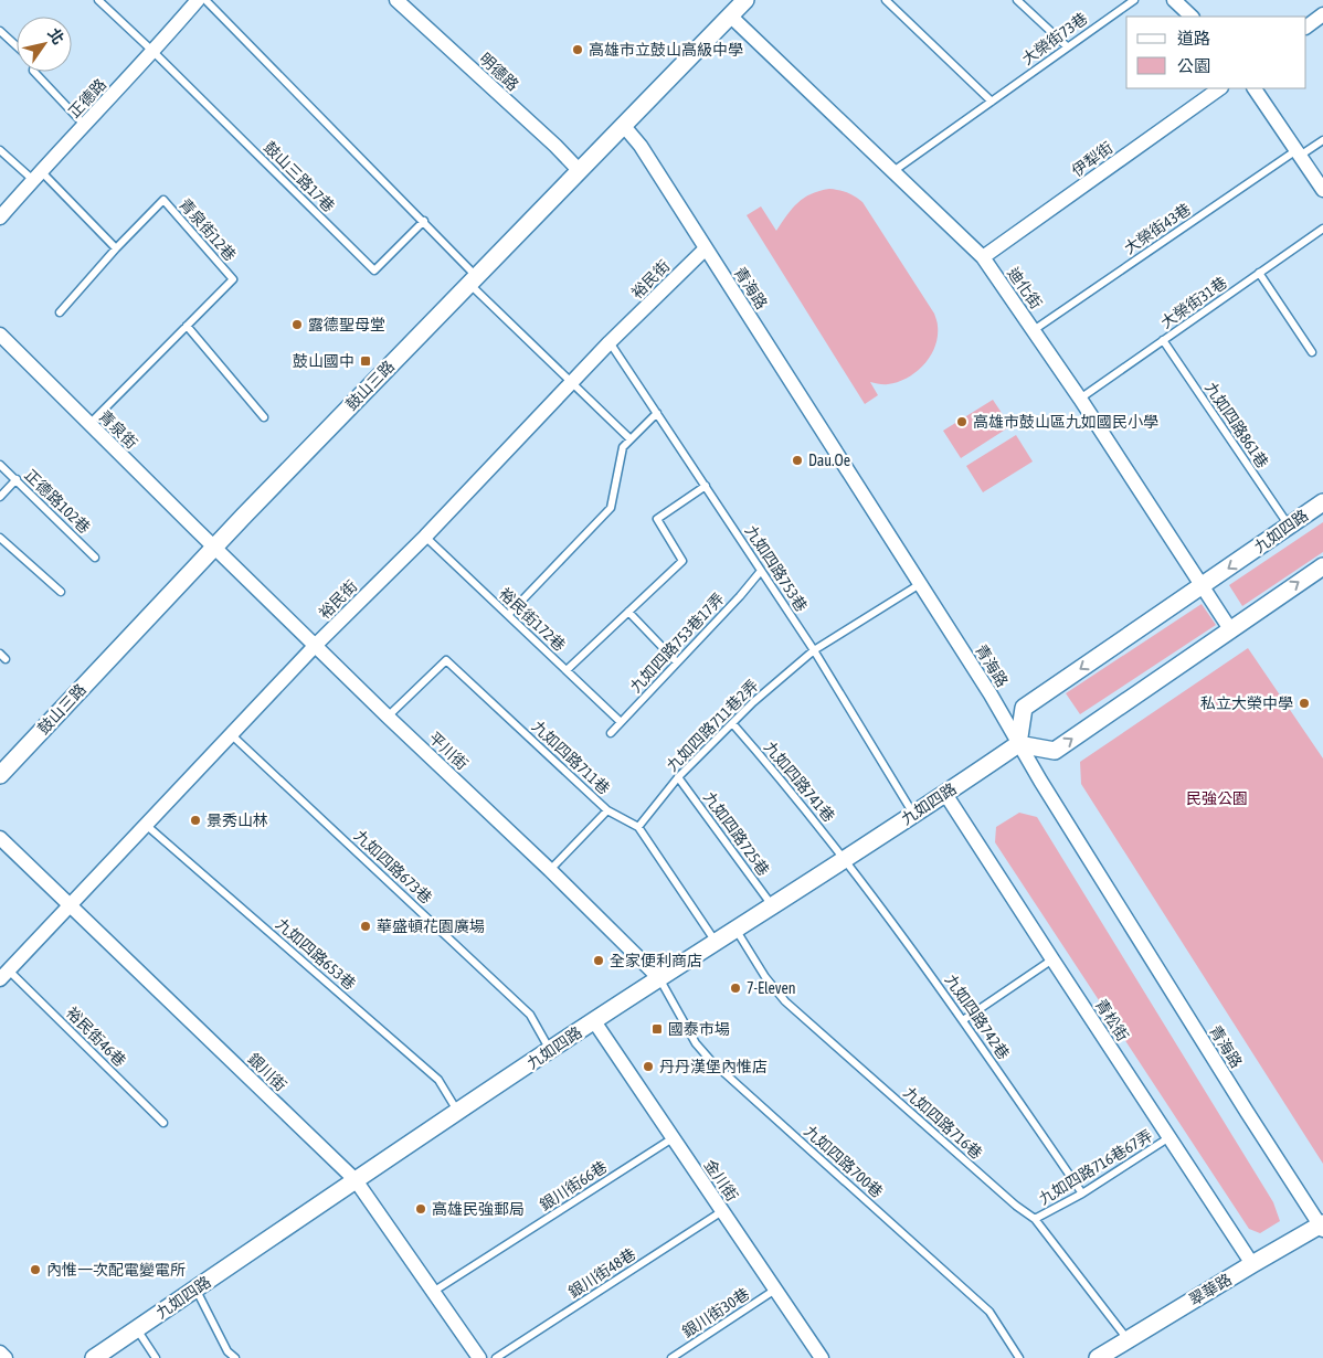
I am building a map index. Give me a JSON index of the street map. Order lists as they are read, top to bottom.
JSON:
{
  "streets": {
    "street": [
      "明德路",
      "正德路",
      "伊犁街",
      "裕民街",
      "青海路",
      "迪化街",
      "鼓山三路",
      "青泉街",
      "九如四路",
      "平川街",
      "青松街",
      "銀川街",
      "金川街",
      "翠華路"
    ],
    "lane": [
      "大榮街73巷",
      "鼓山三路17巷",
      "大榮街43巷",
      "青泉街12巷",
      "大榮街31巷",
      "九如四路861巷",
      "正德路102巷",
      "九如四路753巷",
      "裕民街172巷",
      "九如四路753巷17弄",
      "九如四路711巷2弄",
      "九如四路711巷",
      "九如四路741巷",
      "九如四路725巷",
      "九如四路673巷",
      "九如四路653巷",
      "九如四路742巷",
      "裕民街46巷",
      "九如四路716巷",
      "九如四路700巷",
      "九如四路716巷67弄",
      "銀川街66巷",
      "銀川街48巷",
      "銀川街30巷"
    ]
  },
  "crossings": [
    ["大榮街73巷", "迪化街"],
    ["明德路", "鼓山三路"],
    ["正德路", "鼓山三路17巷"],
    ["伊犁街", "迪化街"],
    ["大榮街43巷", "迪化街"],
    ["青泉街12巷", "青泉街"],
    ["裕民街", "青海路"],
    ["裕民街", "九如四路753巷"],
    ["裕民街", "裕民街172巷"],
    ["裕民街", "平川街"],
    ["裕民街", "九如四路673巷"],
    ["裕民街", "九如四路653巷"],
    ["裕民街", "裕民街46巷"],
    ["裕民街", "銀川街"],
    ["青海路", "鼓山三路"],
    ["青海路", "九如四路"],
    ["青海路", "九如四路711巷2弄"],
    ["青海路", "翠華路"],
    ["迪化街", "大榮街31巷"],
    ["迪化街", "鼓山三路"],
    ["迪化街", "九如四路"],
    ["大榮街31巷", "九如四路861巷"],
    ["鼓山三路", "青泉街"],
    ["鼓山三路", "平川街"],
    ["九如四路861巷", "九如四路"],
    ["青泉街", "平川街"],
    ["九如四路", "九如四路753巷"],
    ["九如四路", "平川街"],
    ["九如四路", "九如四路711巷"],
    ["九如四路", "九如四路741巷"],
    ["九如四路", "九如四路725巷"],
    ["九如四路", "九如四路673巷"],
    ["九如四路", "九如四路653巷"],
    ["九如四路", "九如四路742巷"],
    ["九如四路", "青松街"],
    ["九如四路", "銀川街"],
    ["九如四路", "九如四路716巷"],
    ["九如四路", "九如四路700巷"],
    ["九如四路", "金川街"],
    ["九如四路753巷", "九如四路753巷17弄"],
    ["九如四路753巷", "九如四路711巷2弄"],
    ["裕民街172巷", "九如四路753巷17弄"],
    ["九如四路711巷2弄", "九如四路711巷"],
    ["九如四路711巷2弄", "九如四路741巷"],
    ["九如四路711巷2弄", "九如四路725巷"],
    ["平川街", "九如四路711巷"],
    ["平川街", "九如四路700巷"],
    ["九如四路741巷", "九如四路742巷"],
    ["九如四路742巷", "九如四路716巷67弄"],
    ["青松街", "九如四路716巷67弄"],
    ["青松街", "翠華路"],
    ["銀川街", "銀川街66巷"],
    ["九如四路716巷", "九如四路716巷67弄"],
    ["九如四路716巷", "翠華路"],
    ["金川街", "銀川街66巷"],
    ["金川街", "銀川街48巷"],
    ["金川街", "銀川街30巷"]
  ],
  "parks": ["民強公園"],
  "places": {
    "other": [
      "高雄市立鼓山高級中學",
      "露德聖母堂",
      "高雄市鼓山區九如國民小學",
      "Dau.Oe",
      "私立大榮中學",
      "景秀山林",
      "華盛頓花園廣場",
      "全家便利商店",
      "7-Eleven",
      "丹丹漢堡內惟店",
      "高雄民強郵局",
      "內惟一次配電變電所"
    ],
    "transit": ["鼓山國中", "國泰市場"]
  },
  "legend": ["道路", "公園"],
  "north": "top right"
}
